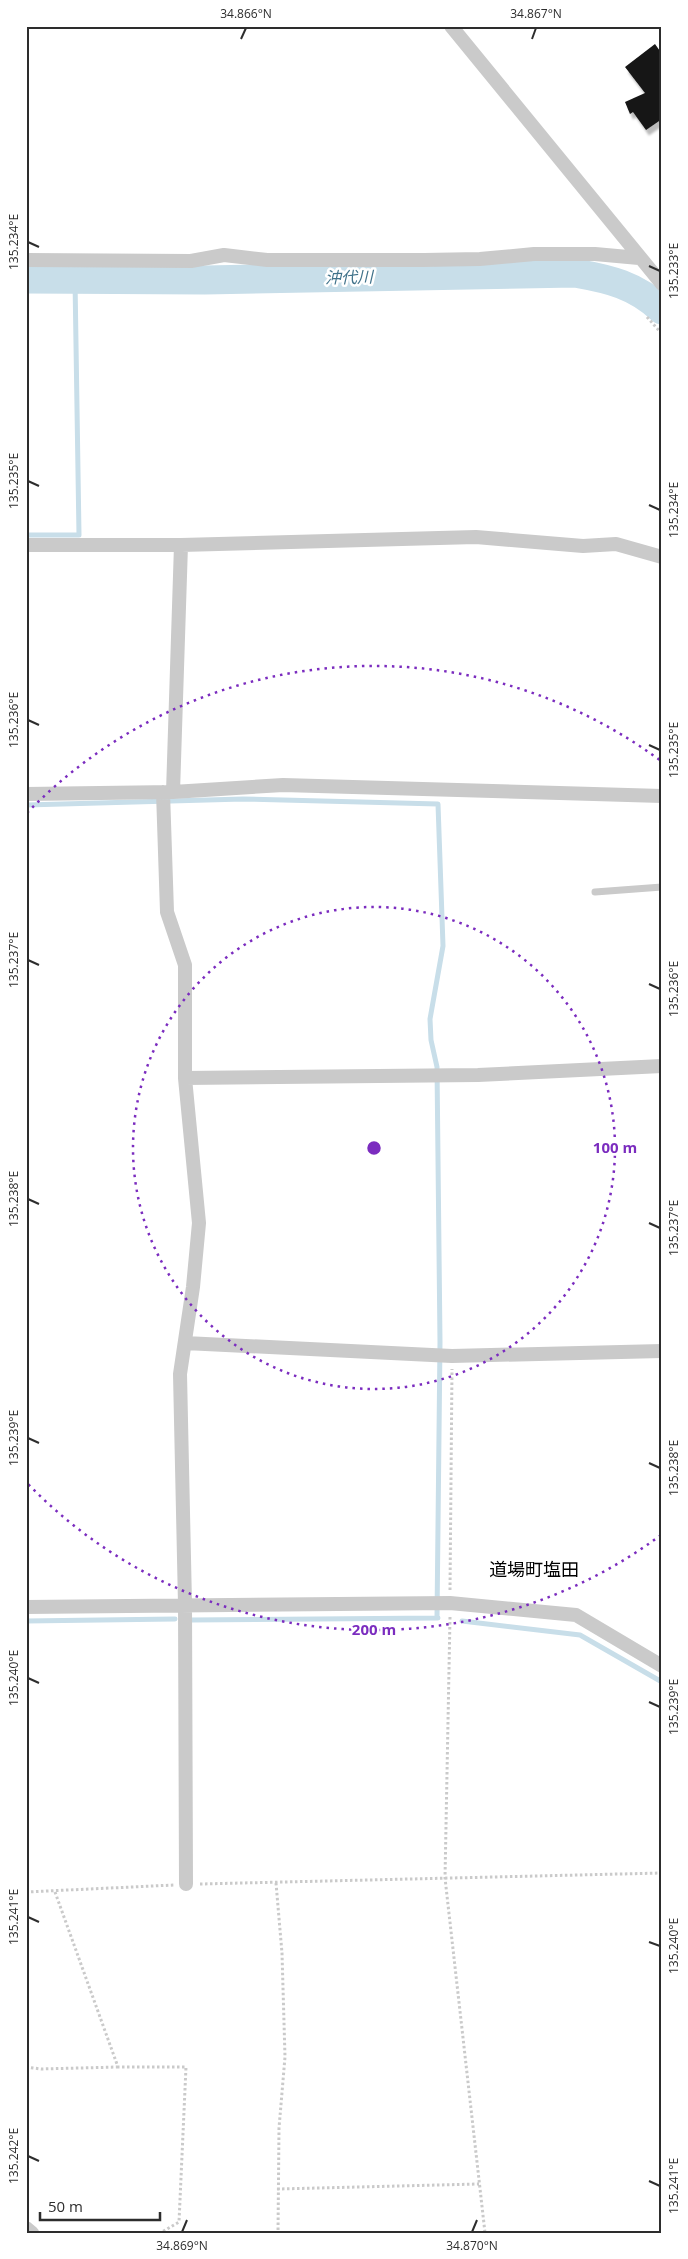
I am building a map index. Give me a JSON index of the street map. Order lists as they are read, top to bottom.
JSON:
{
  "districts": ["道場町塩田"],
  "water": ["沖代川"],
  "scale_bar": "50 m",
  "coordinates": [
    "34.866°N",
    "34.867°N",
    "135.234°E",
    "135.233°E",
    "135.235°E",
    "135.236°E",
    "135.237°E",
    "135.238°E",
    "135.239°E",
    "135.240°E",
    "135.241°E",
    "135.242°E",
    "34.869°N",
    "34.870°N"
  ],
  "rings": ["100 m", "200 m"]
}
